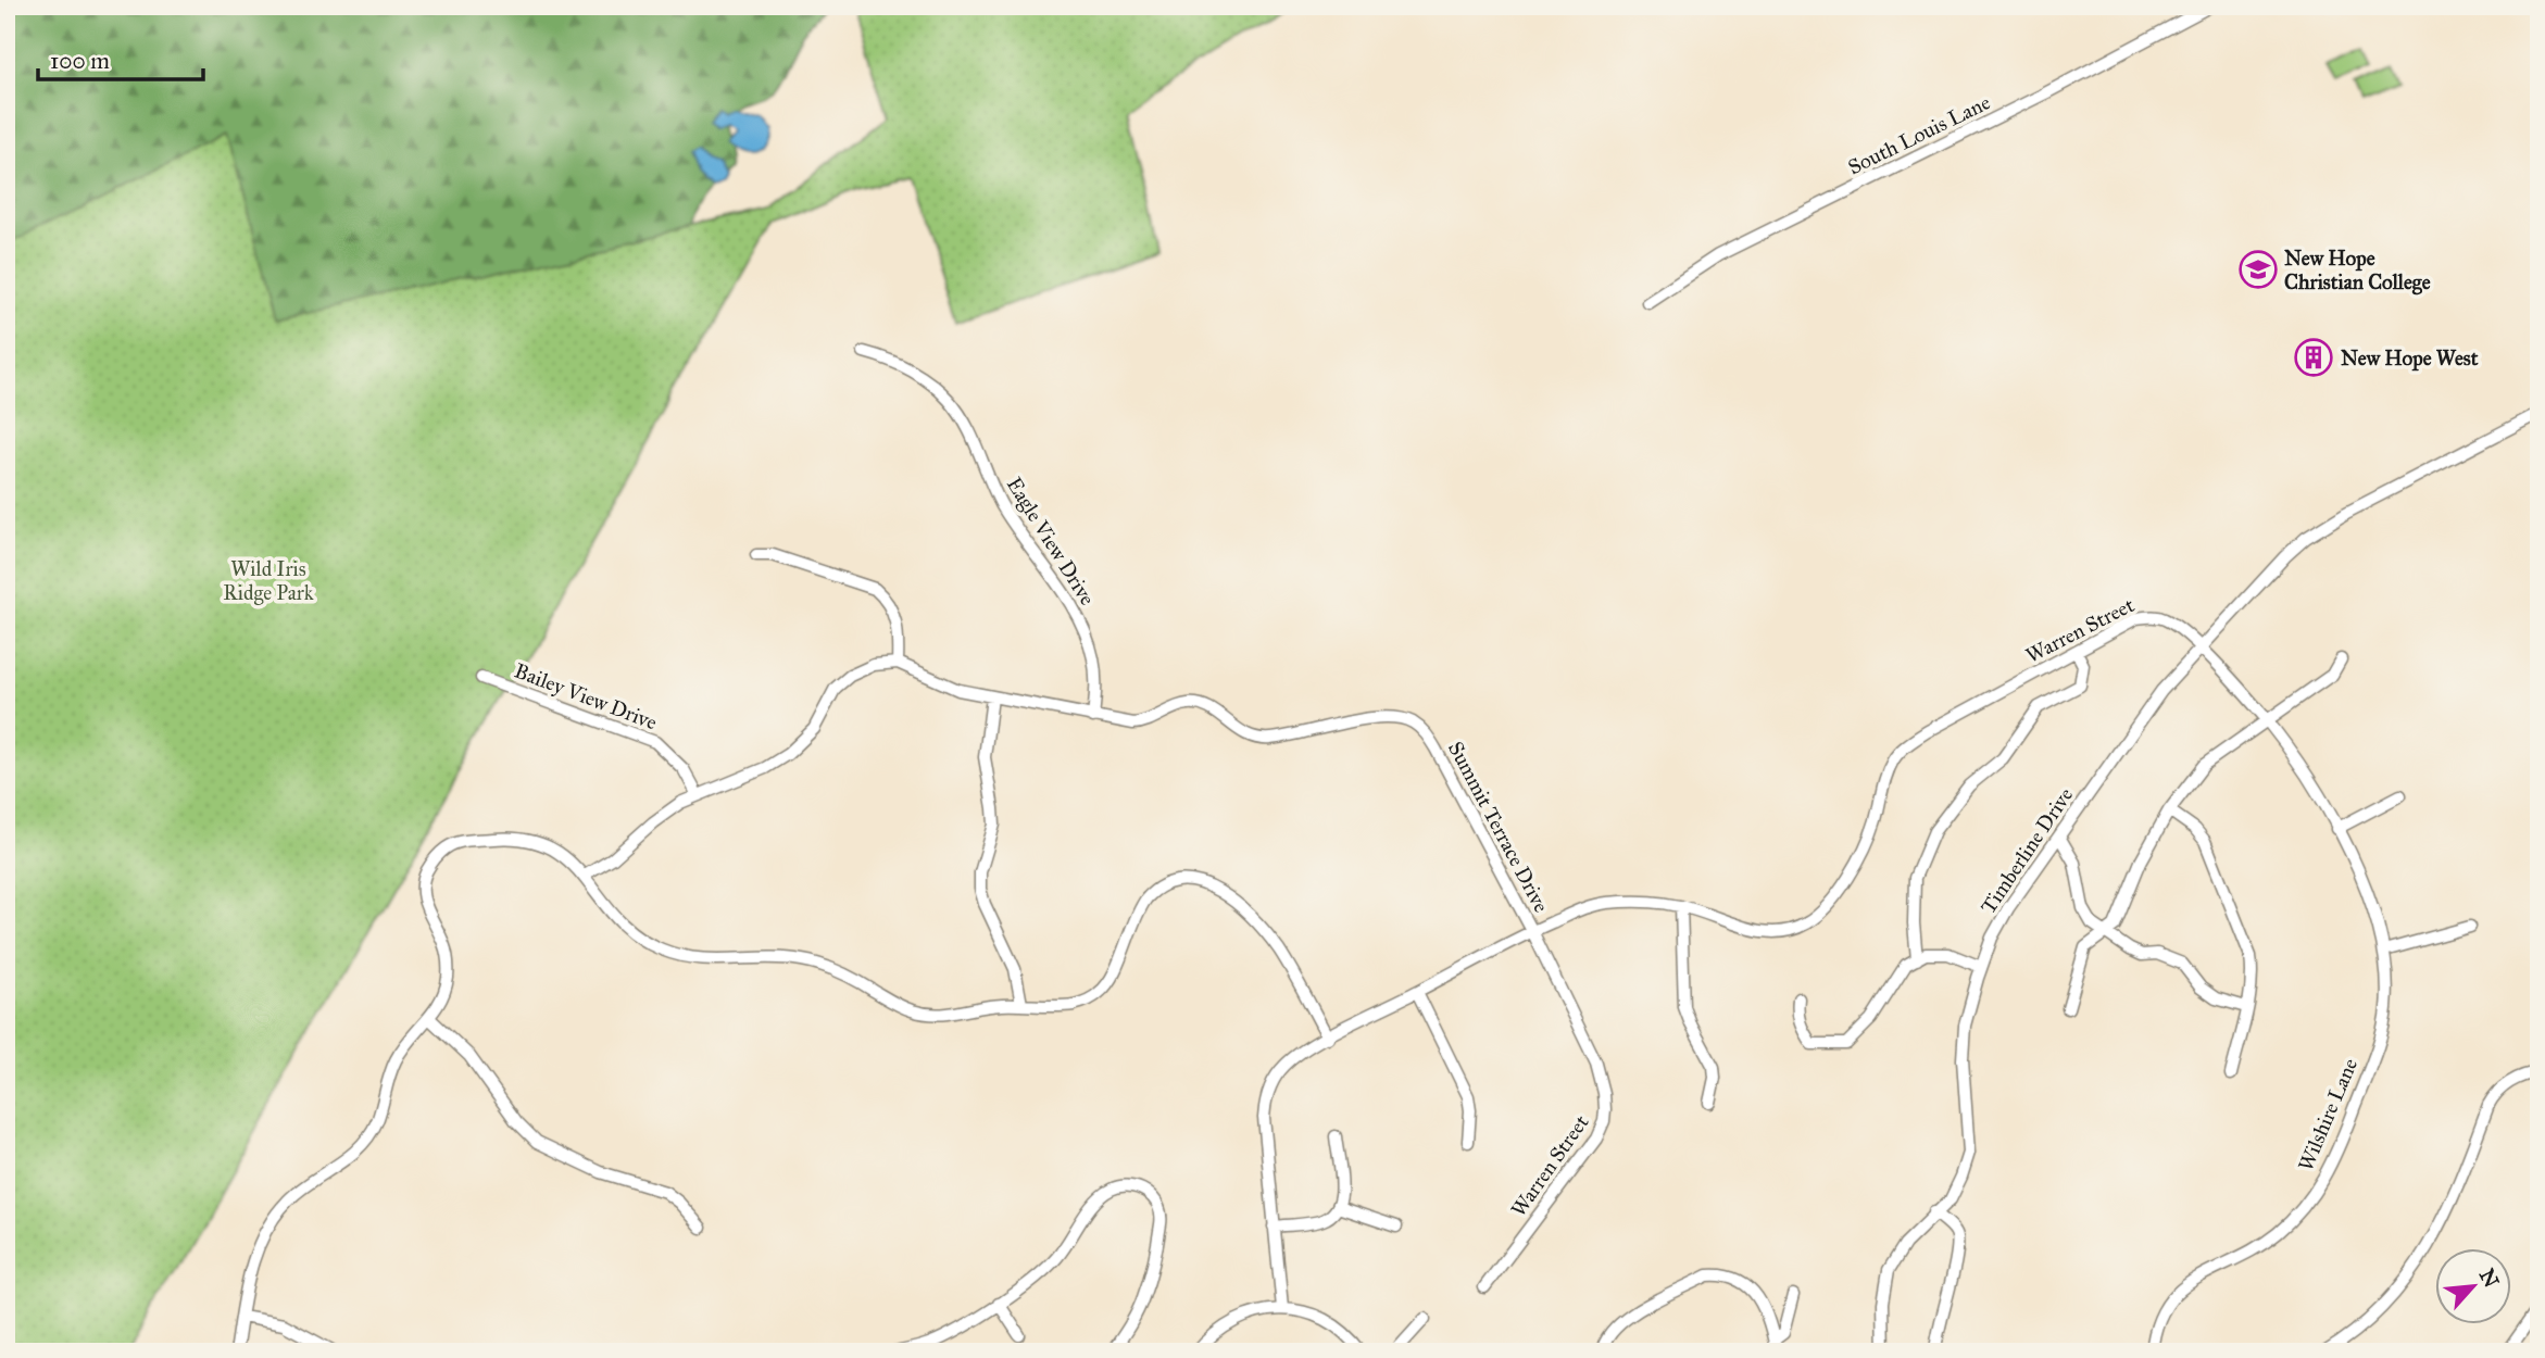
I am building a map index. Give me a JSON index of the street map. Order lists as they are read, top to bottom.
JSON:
{
  "streets": {
    "street": [
      "South Louis Lane",
      "Eagle View Drive",
      "Warren Street",
      "Bailey View Drive",
      "Summit Terrace Drive",
      "Timberline Drive",
      "Wilshire Lane"
    ]
  },
  "crossings": [
    ["Eagle View Drive", "Summit Terrace Drive"],
    ["Warren Street", "Summit Terrace Drive"],
    ["Warren Street", "Timberline Drive"],
    ["Warren Street", "Wilshire Lane"],
    ["Timberline Drive", "Wilshire Lane"]
  ],
  "parks": ["Wild Iris Ridge Park"],
  "places": {
    "school or university": ["New Hope Christian College"],
    "building": ["New Hope West"]
  },
  "scale_bar": "100 m",
  "north": "top right"
}
